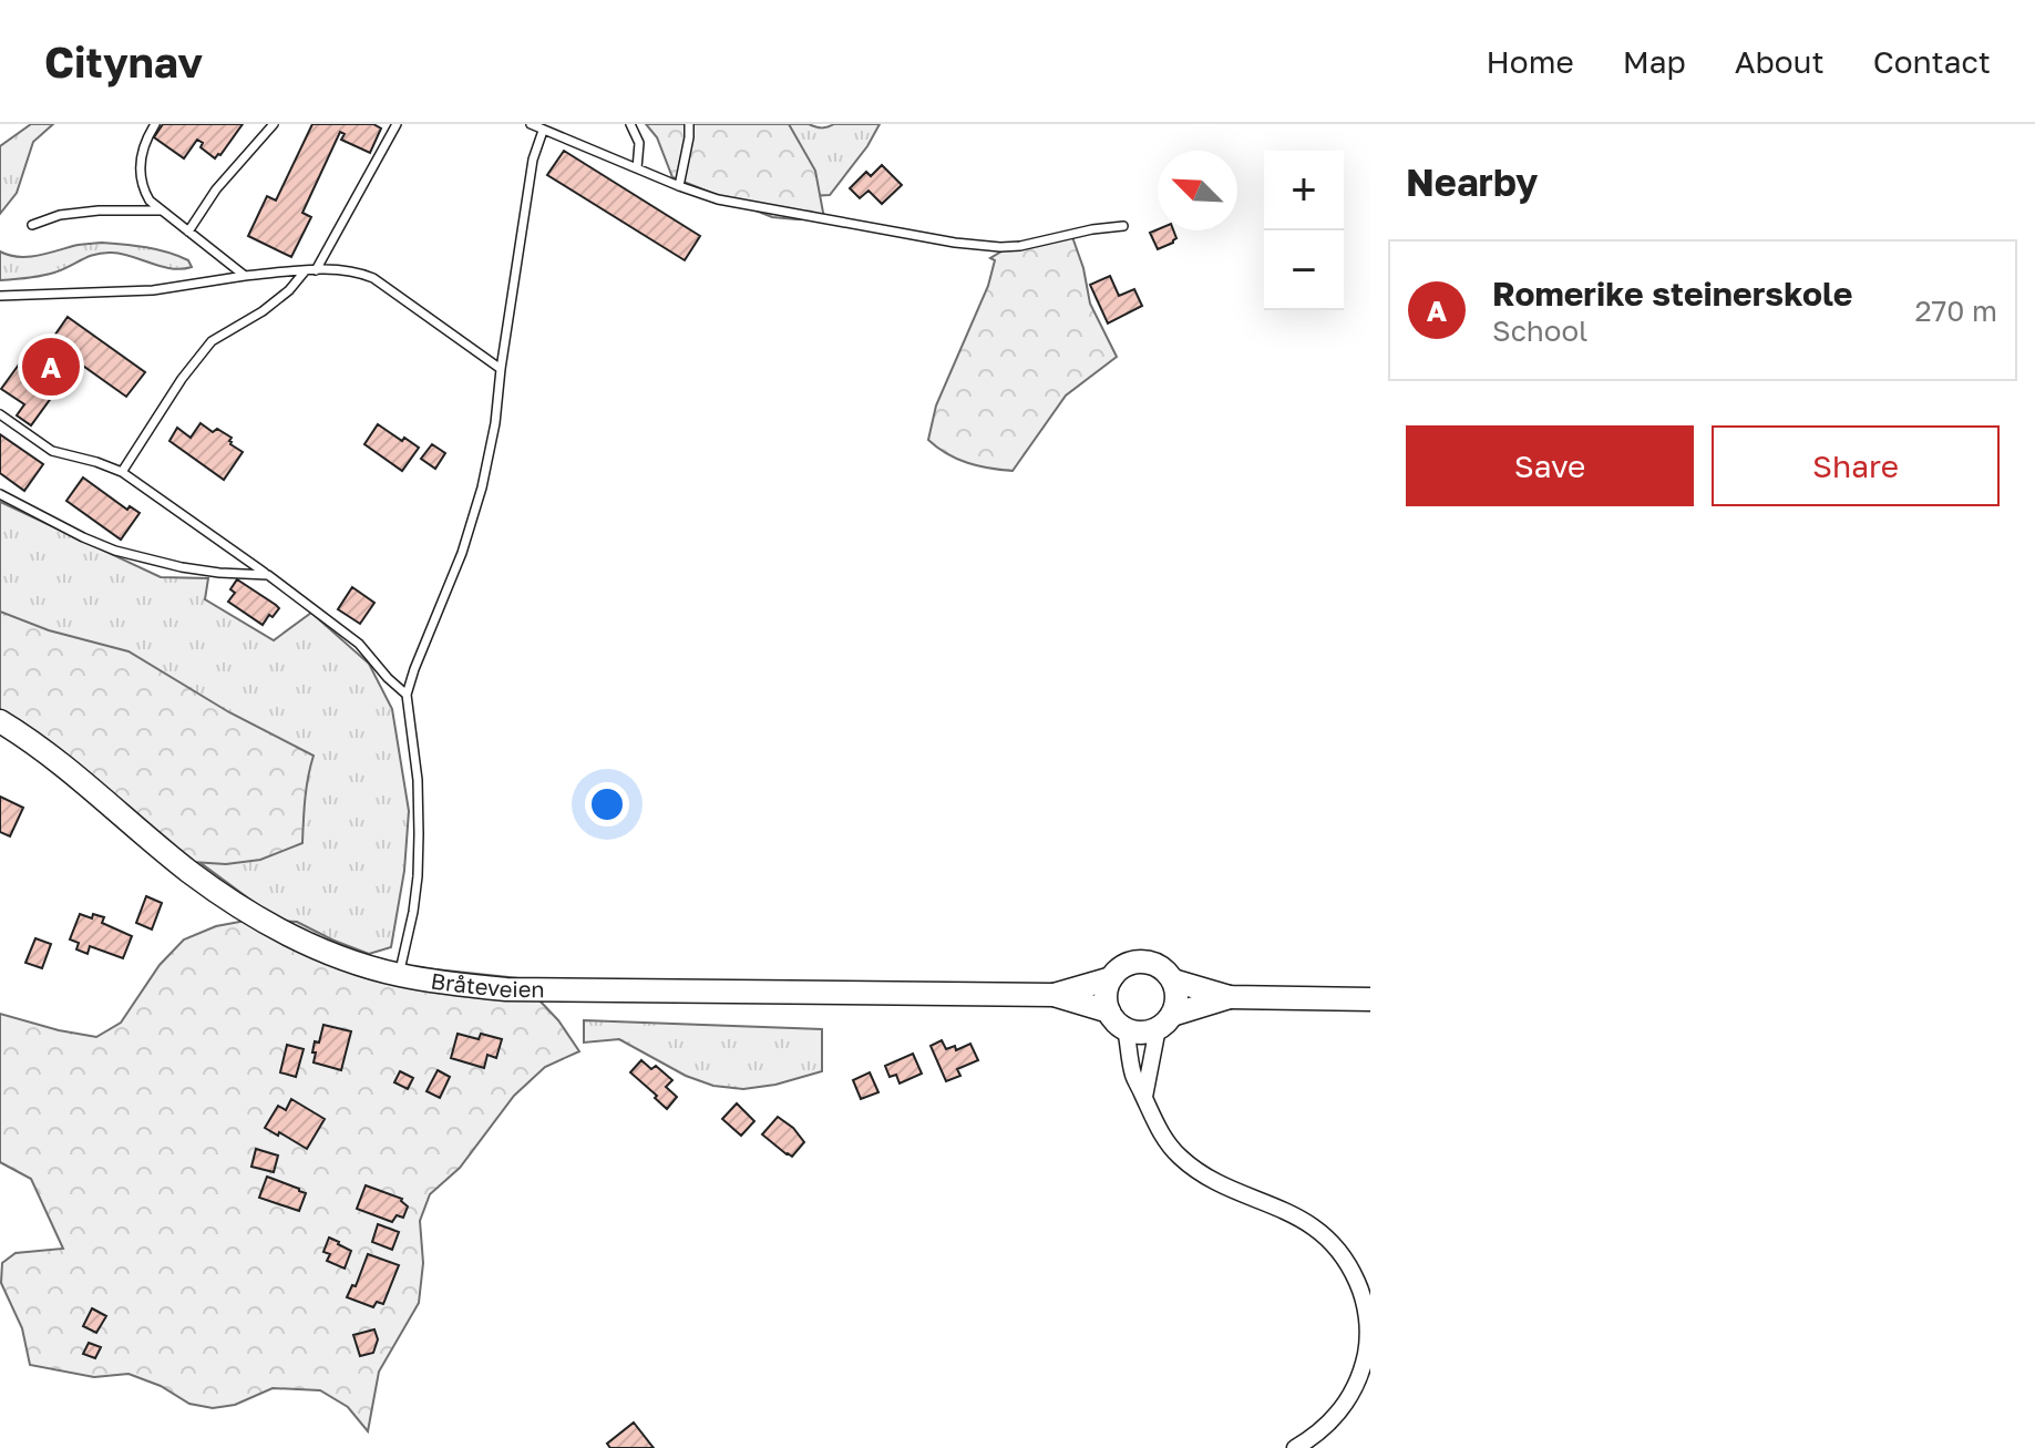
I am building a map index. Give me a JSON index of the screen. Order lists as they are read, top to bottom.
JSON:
{
  "streets": {
    "main road": ["Bråteveien"]
  },
  "north": "top left",
  "page": {
    "header": "Citynav",
    "nav": [
      "Home",
      "Map",
      "About",
      "Contact"
    ],
    "heading": "Nearby",
    "map_buttons": ["+", "−"],
    "list": [
      {
        "mark": "A",
        "name": "Romerike steinerskole",
        "note": "School",
        "value": "270 m"
      }
    ],
    "pins": "A",
    "buttons": ["Save", "Share"]
  }
}
